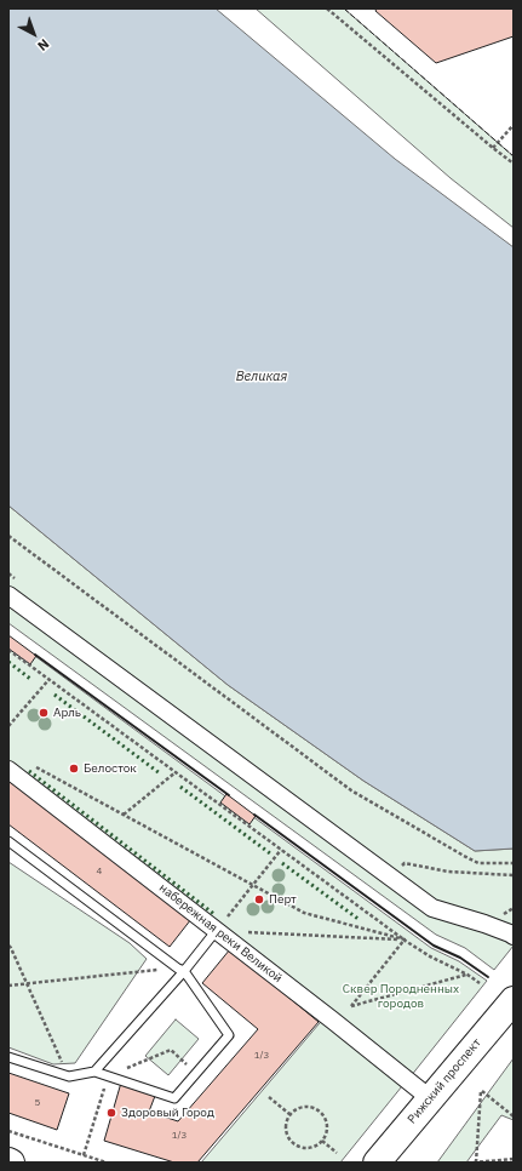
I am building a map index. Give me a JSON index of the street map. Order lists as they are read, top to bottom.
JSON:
{
  "streets": {
    "main road": ["Рижский проспект"],
    "street": ["набережная реки Великой"]
  },
  "crossings": [
    ["набережная реки Великой", "Рижский проспект"]
  ],
  "water": ["Великая"],
  "parks": ["Сквер Породненных городов"],
  "places": [
    "Арль",
    "Белосток",
    "Перт",
    "Здоровый Город"
  ],
  "house_numbers": [
    "4",
    "1/3",
    "5",
    "1/3"
  ],
  "north": "bottom right"
}
